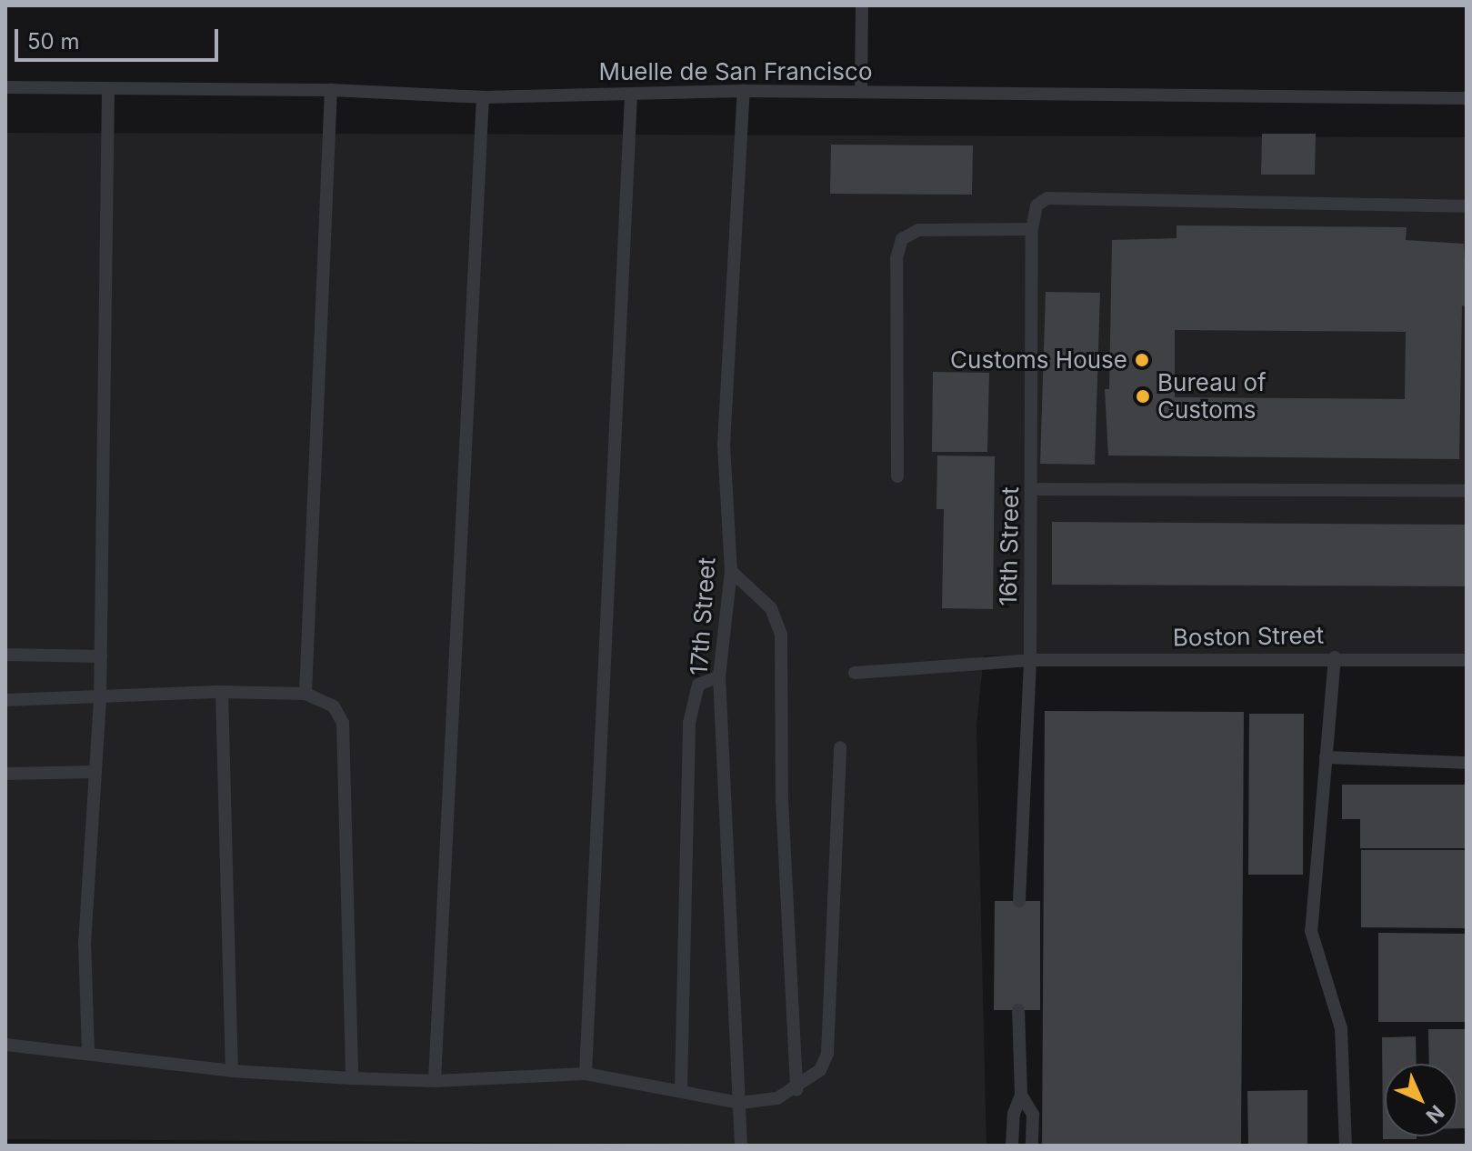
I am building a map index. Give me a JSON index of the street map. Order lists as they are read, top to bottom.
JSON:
{
  "streets": {
    "lane": [
      "Muelle de San Francisco",
      "16th Street",
      "17th Street",
      "Boston Street"
    ]
  },
  "crossings": [
    ["Muelle de San Francisco", "17th Street"],
    ["16th Street", "Boston Street"]
  ],
  "places": ["Customs House", "Bureau of Customs"],
  "scale_bar": "50 m",
  "north": "bottom right"
}
